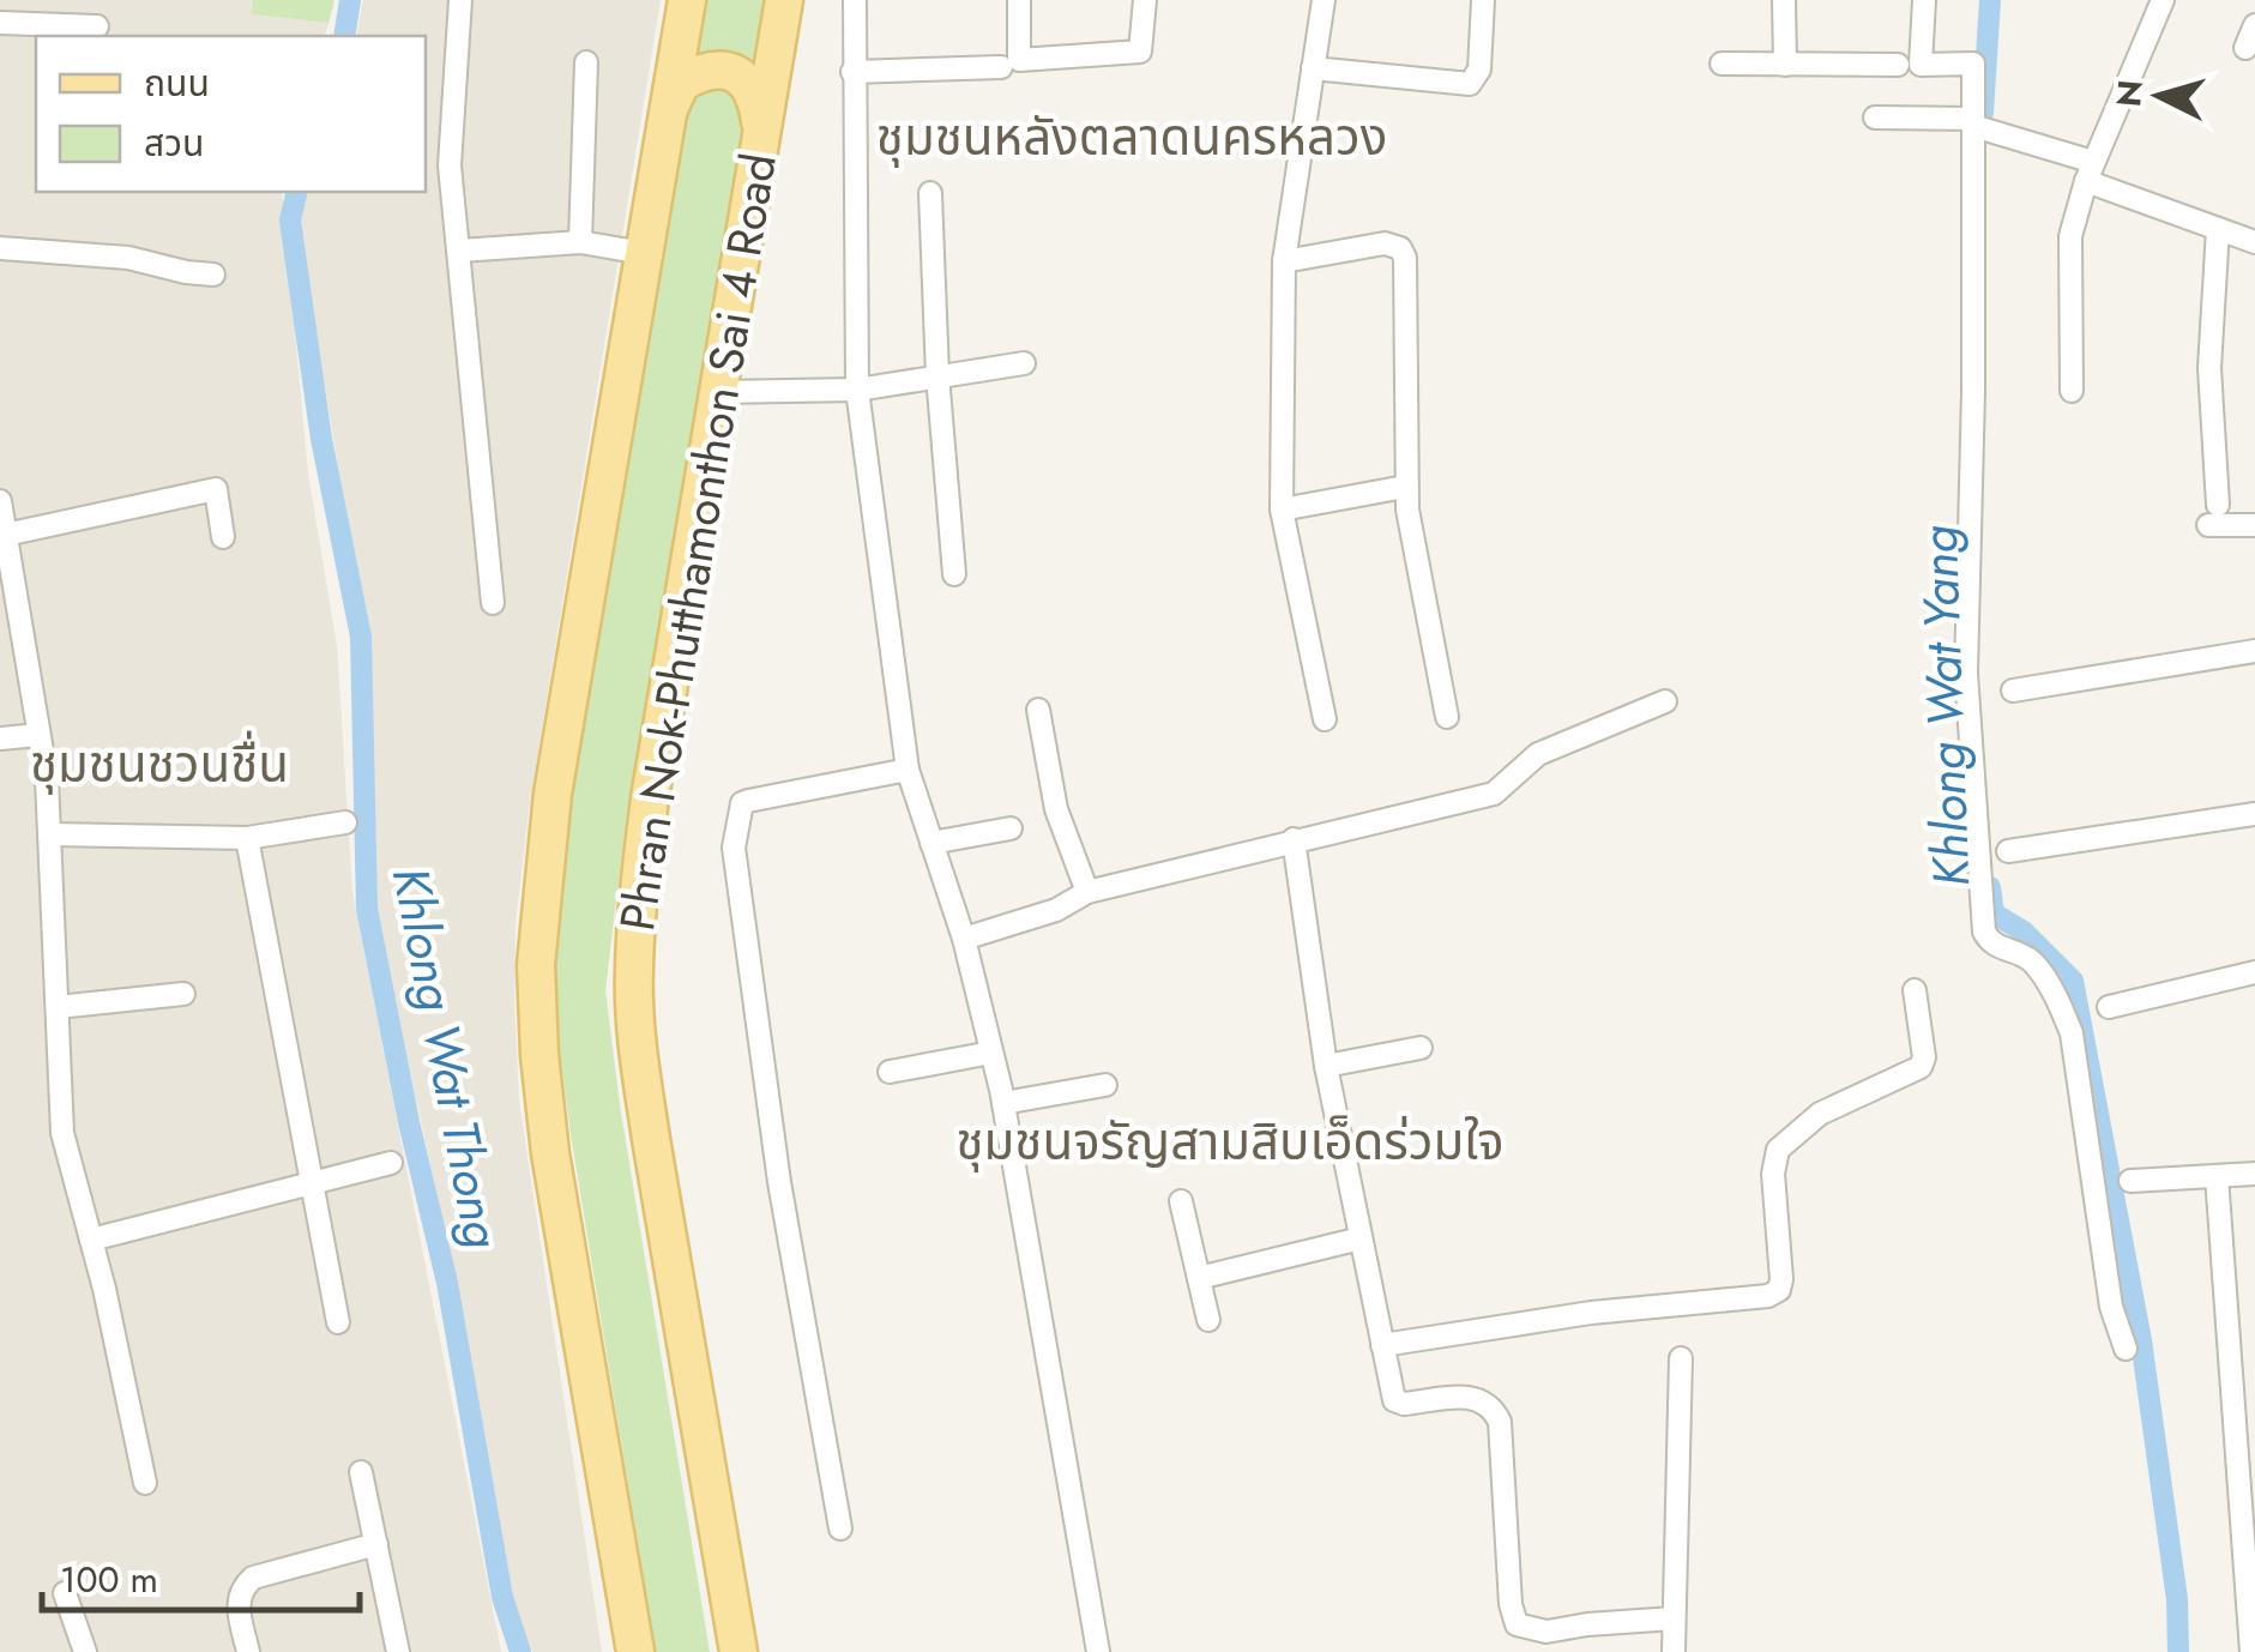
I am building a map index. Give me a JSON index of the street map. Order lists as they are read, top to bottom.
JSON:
{
  "streets": {
    "main road": ["Phran Nok-Phutthamonthon Sai 4 Road"]
  },
  "districts": ["ชุมชนหลังตลาดนครหลวง", "ชุมชนชวนชื่น", "ชุมชนจรัญสามสิบเอ็ดร่วมใจ"],
  "water": ["Khlong Wat Yang", "Khlong Wat Thong"],
  "legend": ["ถนน", "สวน"],
  "scale_bar": "100 m",
  "north": "left"
}
